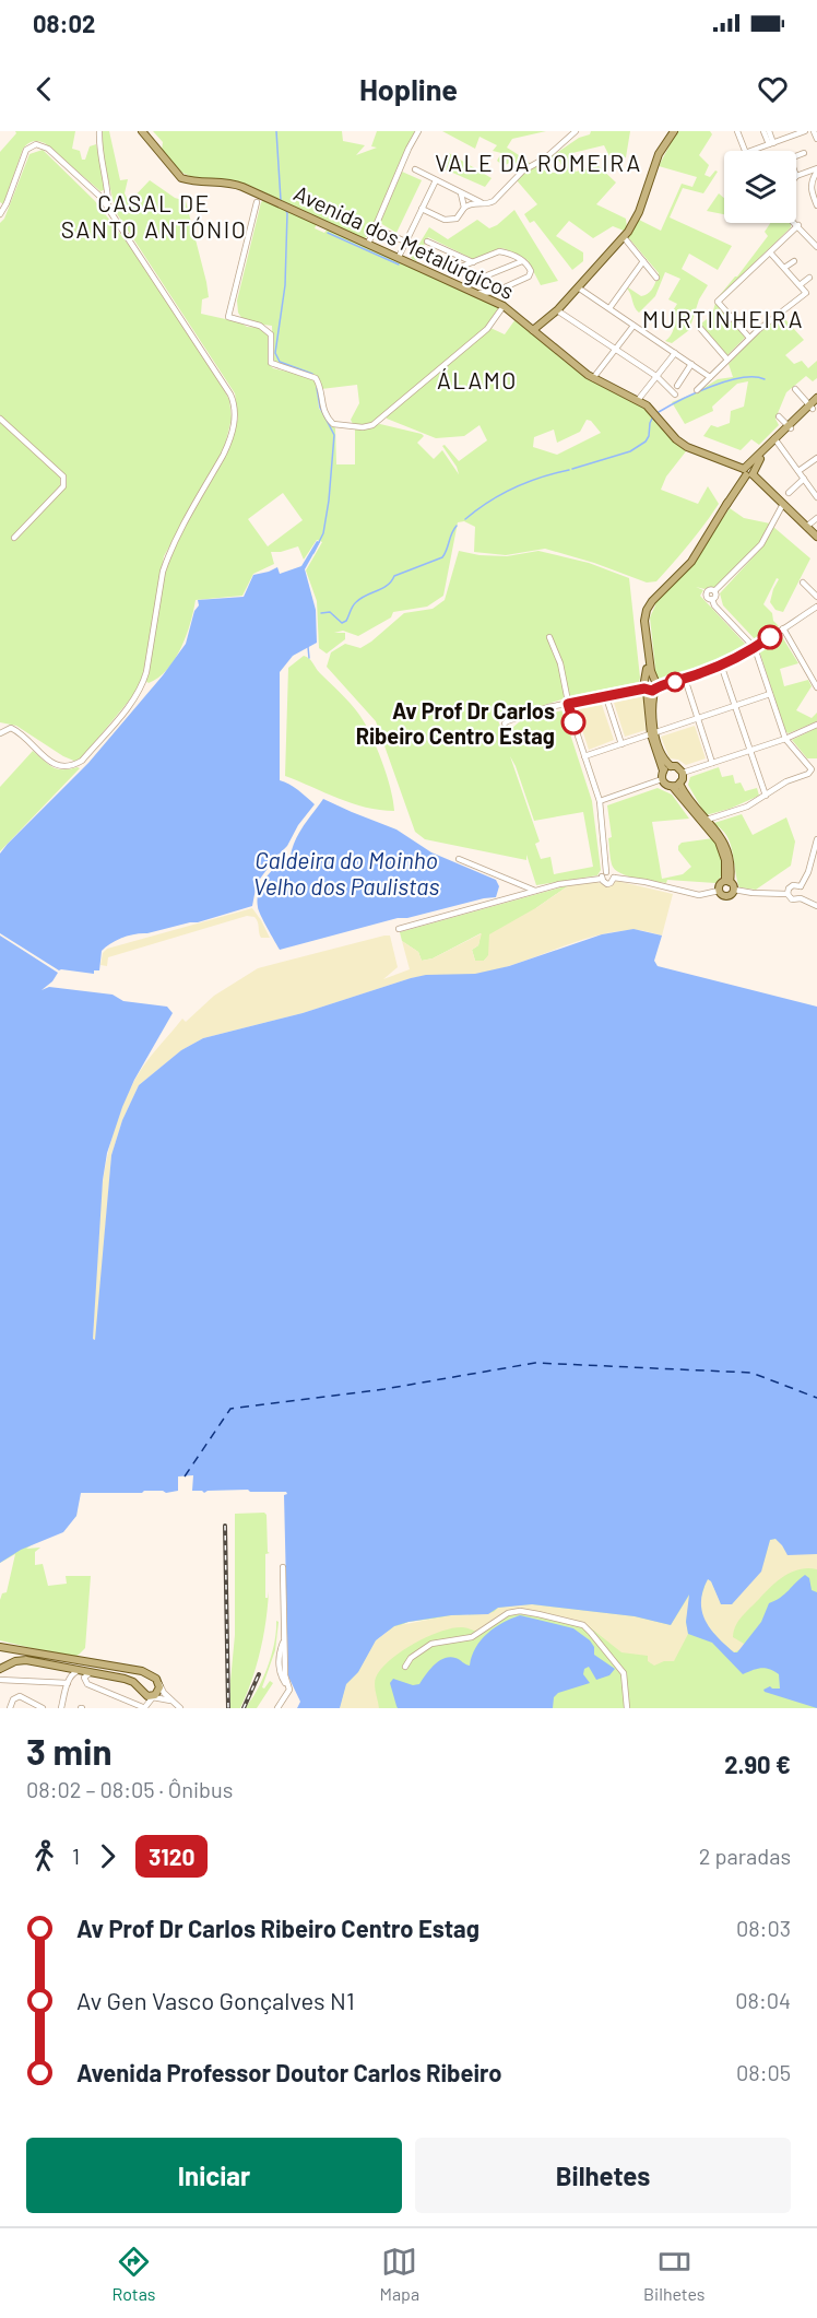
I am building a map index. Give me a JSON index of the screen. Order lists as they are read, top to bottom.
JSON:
{
  "streets": {
    "main road": ["Avenida dos Metalúrgicos"]
  },
  "districts": [
    "VALE DA ROMEIRA",
    "CASAL DE SANTO ANTÓNIO",
    "MURTINHEIRA",
    "ÁLAMO"
  ],
  "water": ["Caldeira do Moinho Velho dos Paulistas"],
  "places": ["Av Prof Dr Carlos Ribeiro Centro Estag"],
  "lines": ["bus line 3120"],
  "page": {
    "status": "08:02",
    "header": "Hopline",
    "heading": ["3 min", "08:02 – 08:05 · Ônibus", "2.90 €"],
    "legs": ["1", "3120", "2 paradas"],
    "list": [
      {
        "name": "Av Prof Dr Carlos Ribeiro Centro Estag",
        "value": "08:03"
      },
      {
        "name": "Av Gen Vasco Gonçalves N1",
        "value": "08:04"
      },
      {
        "name": "Avenida Professor Doutor Carlos Ribeiro",
        "value": "08:05"
      }
    ],
    "buttons": ["Iniciar", "Bilhetes"],
    "tabs": ["Rotas", "Mapa", "Bilhetes"]
  }
}
